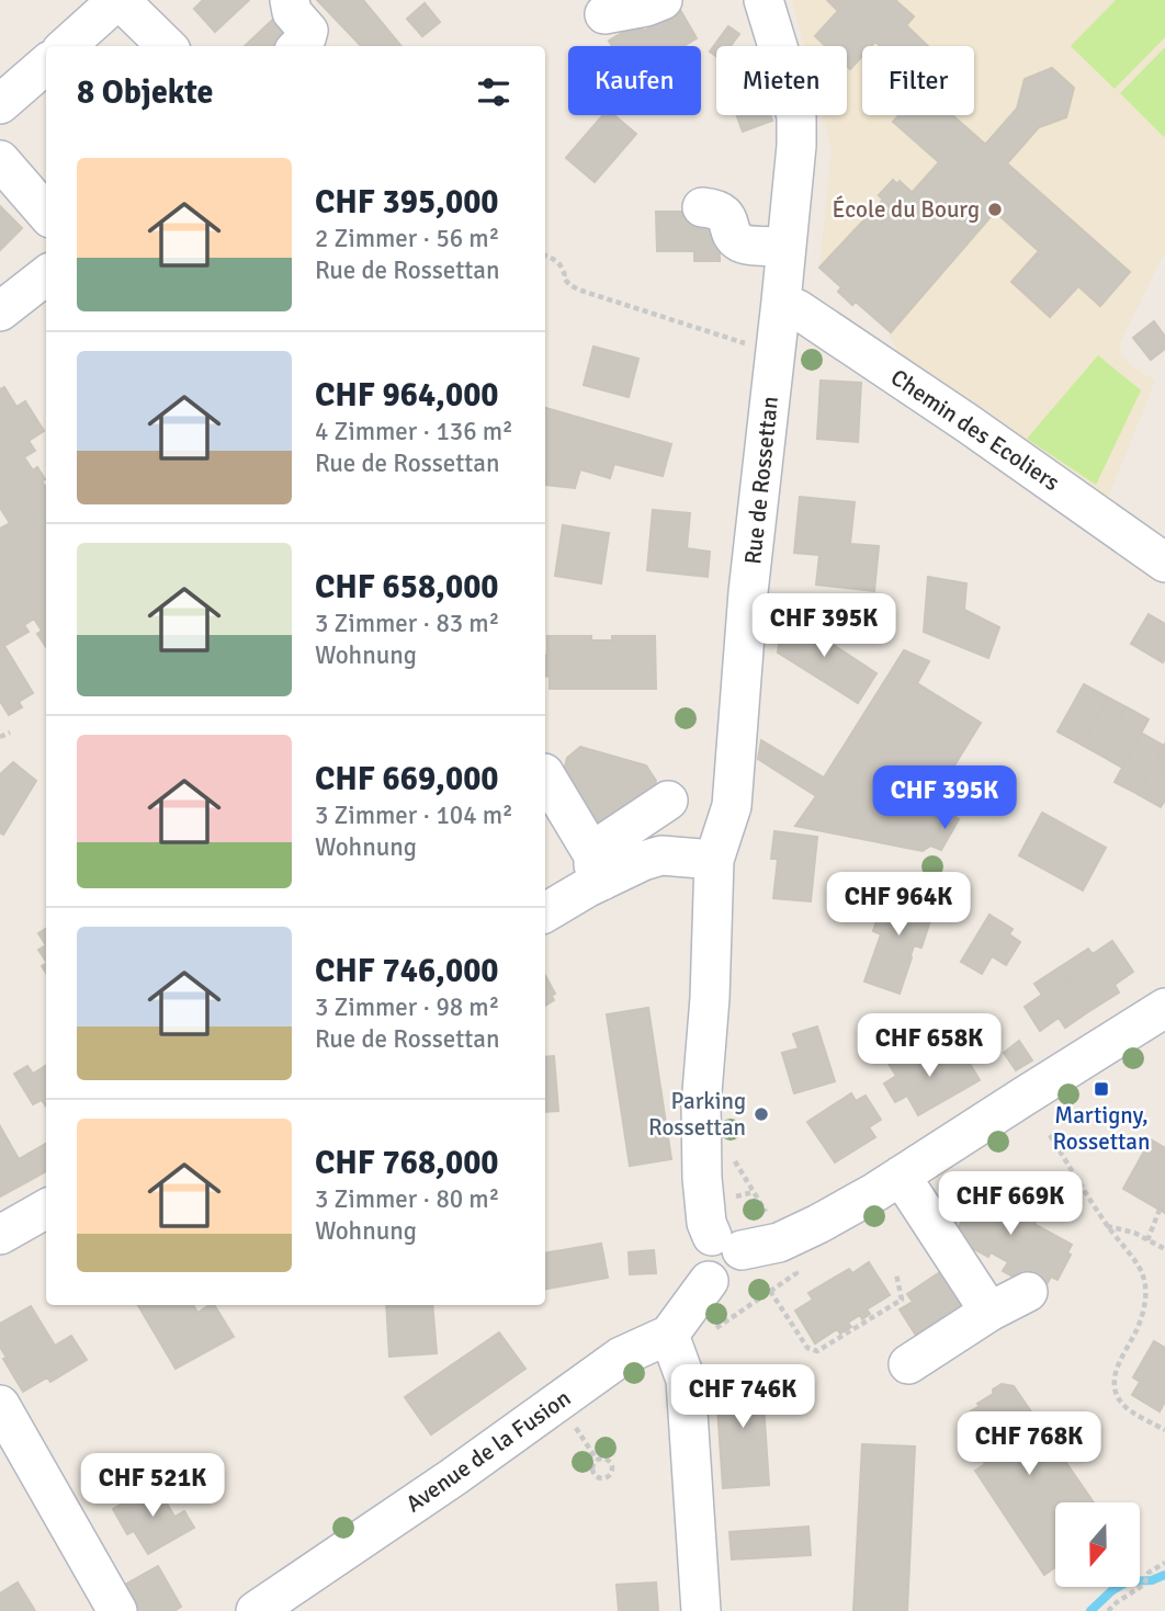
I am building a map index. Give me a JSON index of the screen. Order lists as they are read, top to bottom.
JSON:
{
  "streets": {
    "street": ["Chemin des Ecoliers", "Rue de Rossettan", "Avenue de la Fusion"]
  },
  "crossings": [
    ["Chemin des Ecoliers", "Rue de Rossettan"],
    ["Rue de Rossettan", "Avenue de la Fusion"]
  ],
  "places": {
    "other": ["École du Bourg", "Parking Rossettan"],
    "transit": ["Martigny, Rossettan"]
  },
  "north": "bottom",
  "page": {
    "chip": ["Kaufen", "Mieten", "Filter"],
    "heading": "8 Objekte",
    "list": [
      {
        "name": "CHF 395,000",
        "note": "2 Zimmer · 56 m² · Rue de Rossettan"
      },
      {
        "name": "CHF 964,000",
        "note": "4 Zimmer · 136 m² · Rue de Rossettan"
      },
      {
        "name": "CHF 658,000",
        "note": "3 Zimmer · 83 m² · Wohnung"
      },
      {
        "name": "CHF 669,000",
        "note": "3 Zimmer · 104 m² · Wohnung"
      },
      {
        "name": "CHF 746,000",
        "note": "3 Zimmer · 98 m² · Rue de Rossettan"
      },
      {
        "name": "CHF 768,000",
        "note": "3 Zimmer · 80 m² · Wohnung"
      }
    ],
    "price": [
      "CHF 395K",
      "CHF 395K",
      "CHF 964K",
      "CHF 658K",
      "CHF 669K",
      "CHF 746K",
      "CHF 768K",
      "CHF 521K"
    ]
  }
}
